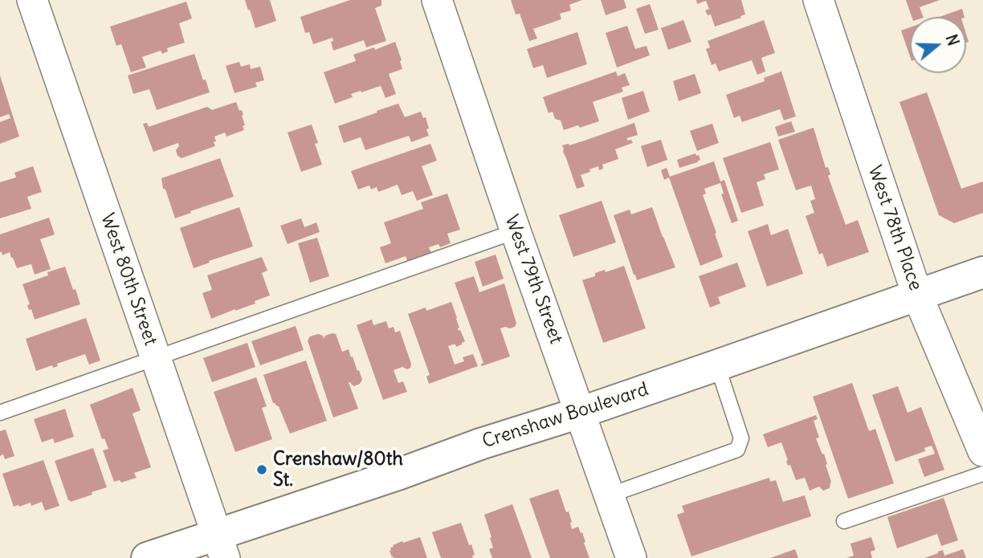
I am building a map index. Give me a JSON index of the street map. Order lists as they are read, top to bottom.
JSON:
{
  "streets": {
    "main road": ["Crenshaw Boulevard"],
    "street": ["West 78th Place", "West 80th Street", "West 79th Street"]
  },
  "crossings": [
    ["West 78th Place", "Crenshaw Boulevard"],
    ["West 80th Street", "Crenshaw Boulevard"],
    ["West 79th Street", "Crenshaw Boulevard"]
  ],
  "places": ["Crenshaw/80th St."],
  "north": "right"
}
